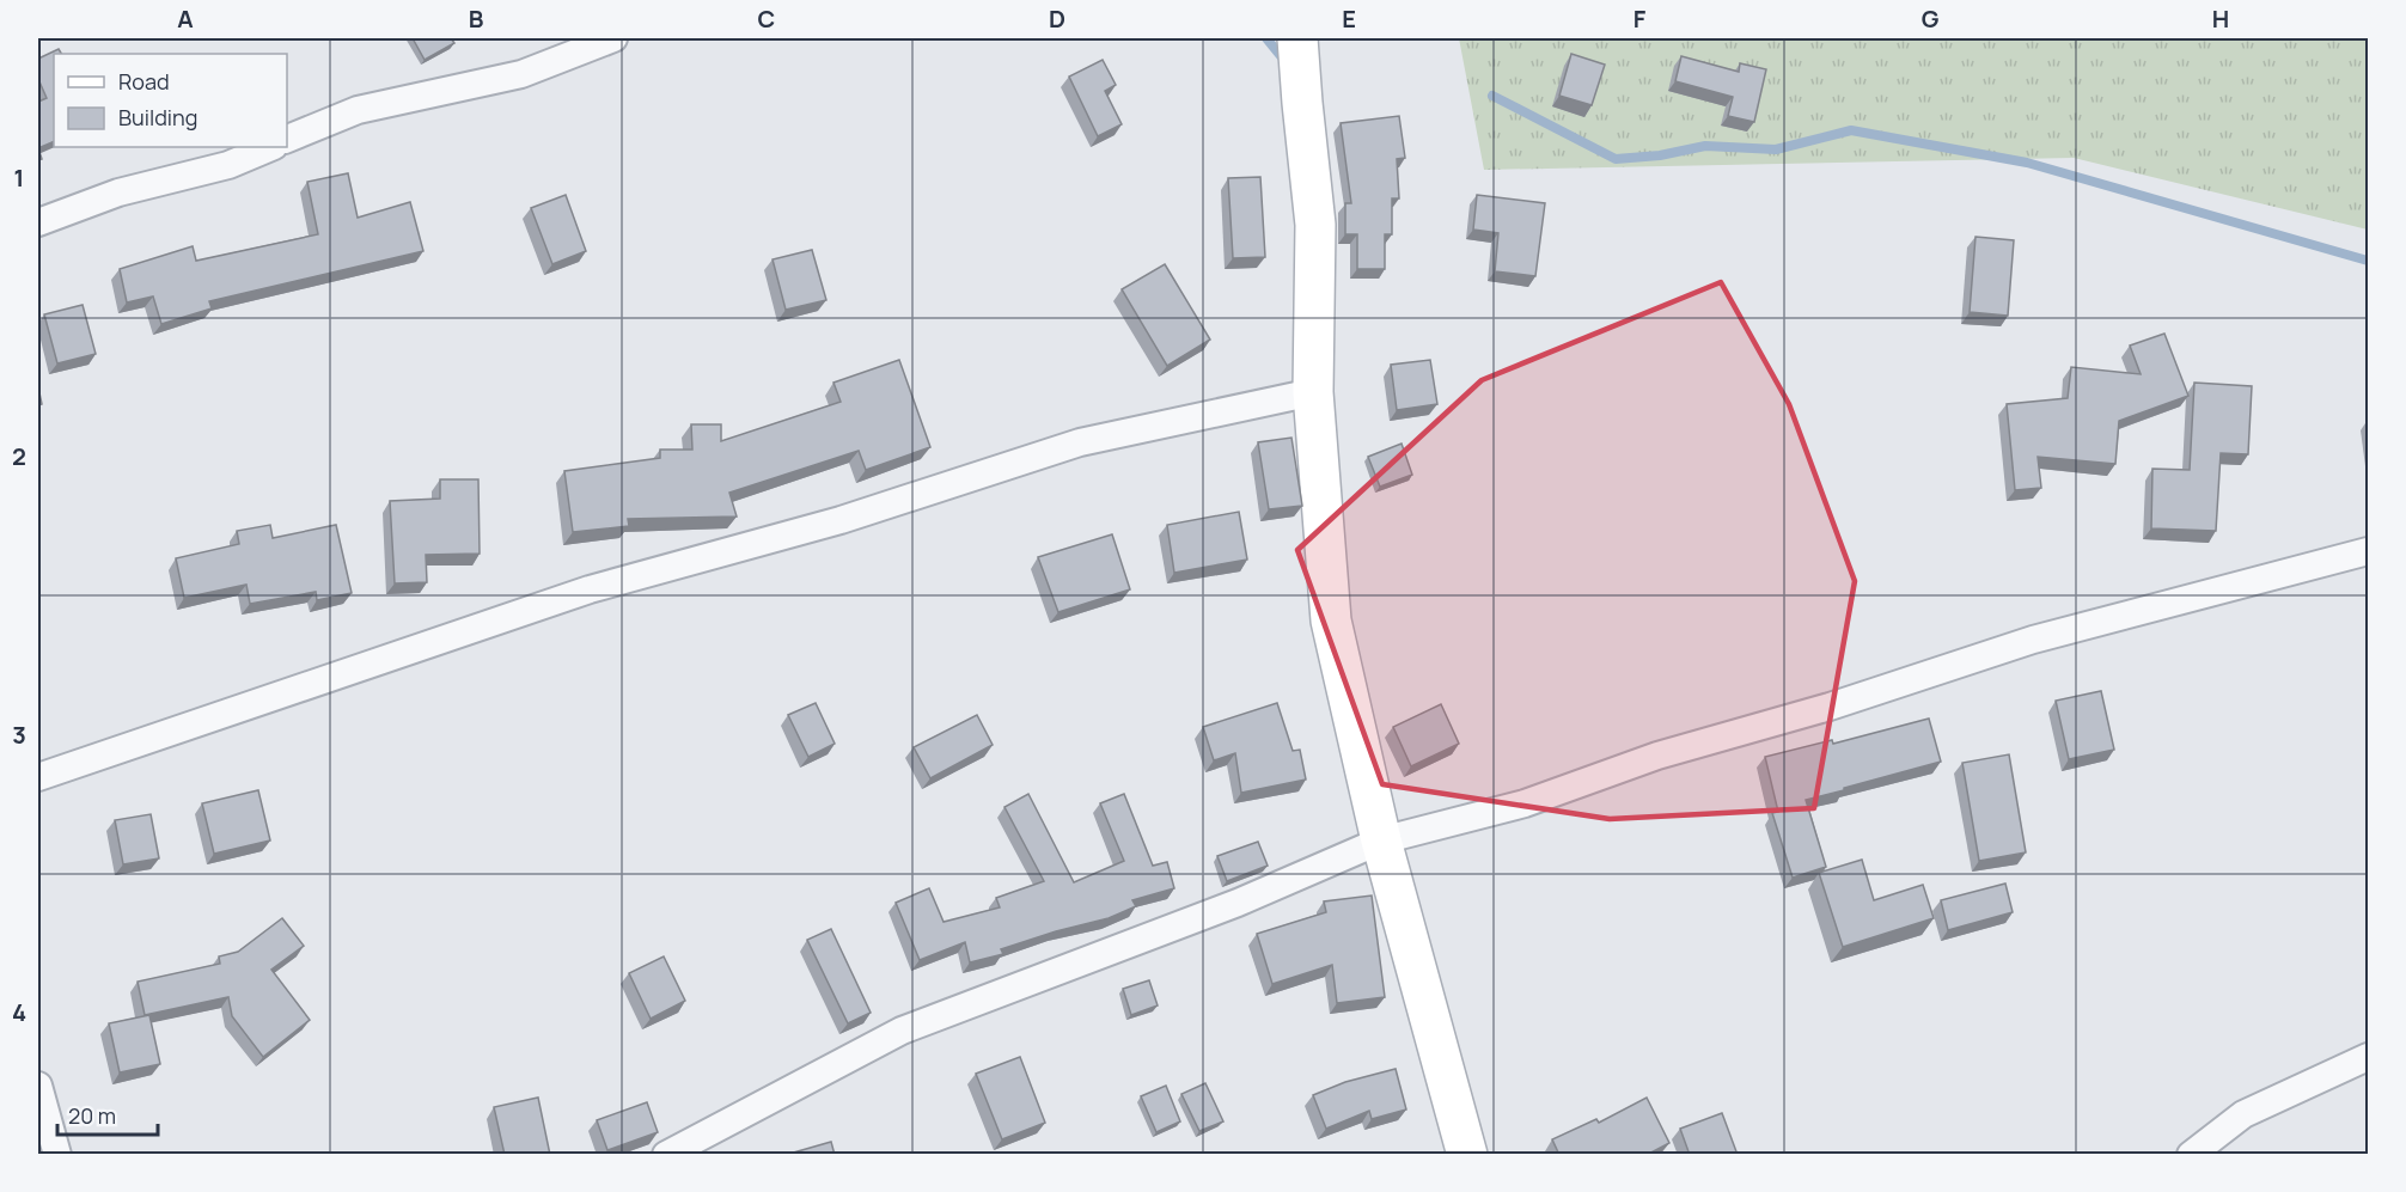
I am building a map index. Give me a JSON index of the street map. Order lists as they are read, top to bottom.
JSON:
{
  "legend": ["Road", "Building"],
  "scale_bar": "20 m",
  "grid": {
    "columns": [
      "A",
      "B",
      "C",
      "D",
      "E",
      "F",
      "G",
      "H"
    ],
    "rows": [
      "1",
      "2",
      "3",
      "4"
    ]
  }
}
